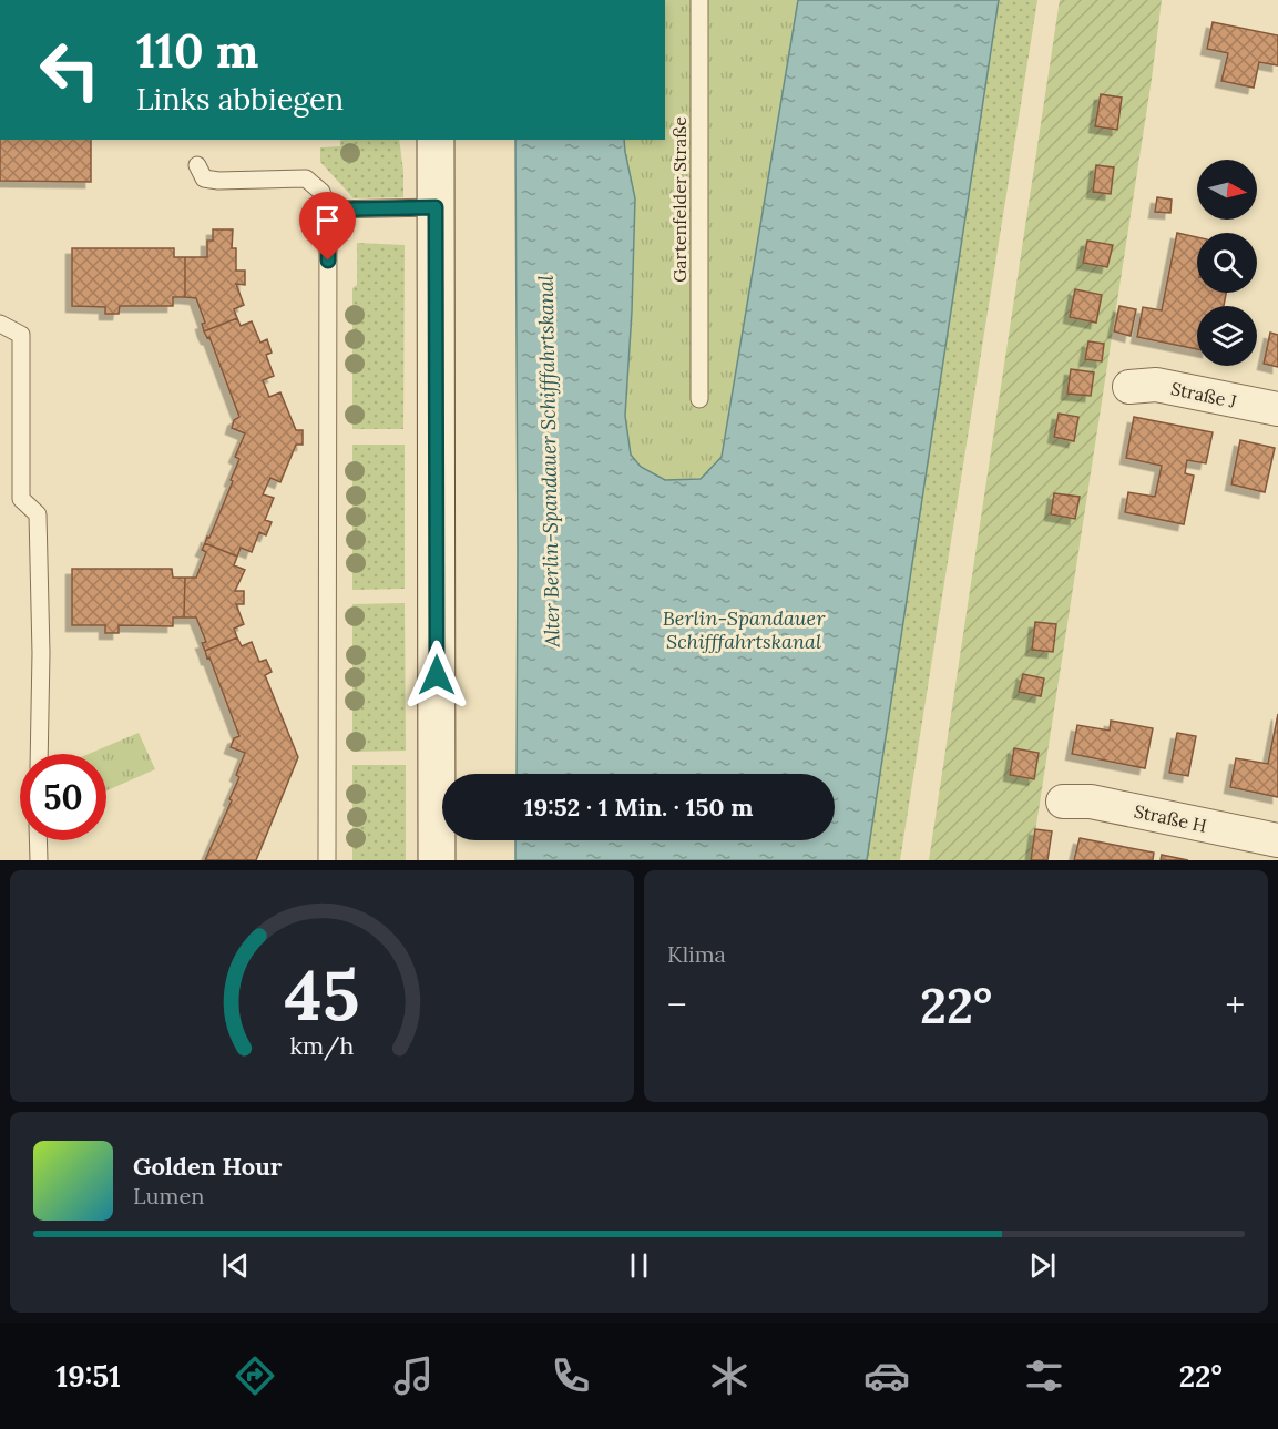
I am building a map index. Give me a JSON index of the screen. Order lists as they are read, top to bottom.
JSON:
{
  "streets": {
    "street": ["Straße J", "Straße H"],
    "lane": ["Gartenfelder Straße"]
  },
  "water": ["Alter Berlin-Spandauer Schifffahrtskanal", "Berlin-Spandauer Schifffahrtskanal"],
  "north": "right",
  "page": {
    "turn": ["110 m", "Links abbiegen"],
    "limit": "50",
    "trip": "19:52 · 1 Min. · 150 m",
    "tile": "Klima",
    "heat": ["−", "22°", "+"],
    "song": ["Golden Hour", "Lumen"],
    "tabs": ["19:51", "22°"],
    "gauge": ["45", "km/h"]
  }
}
